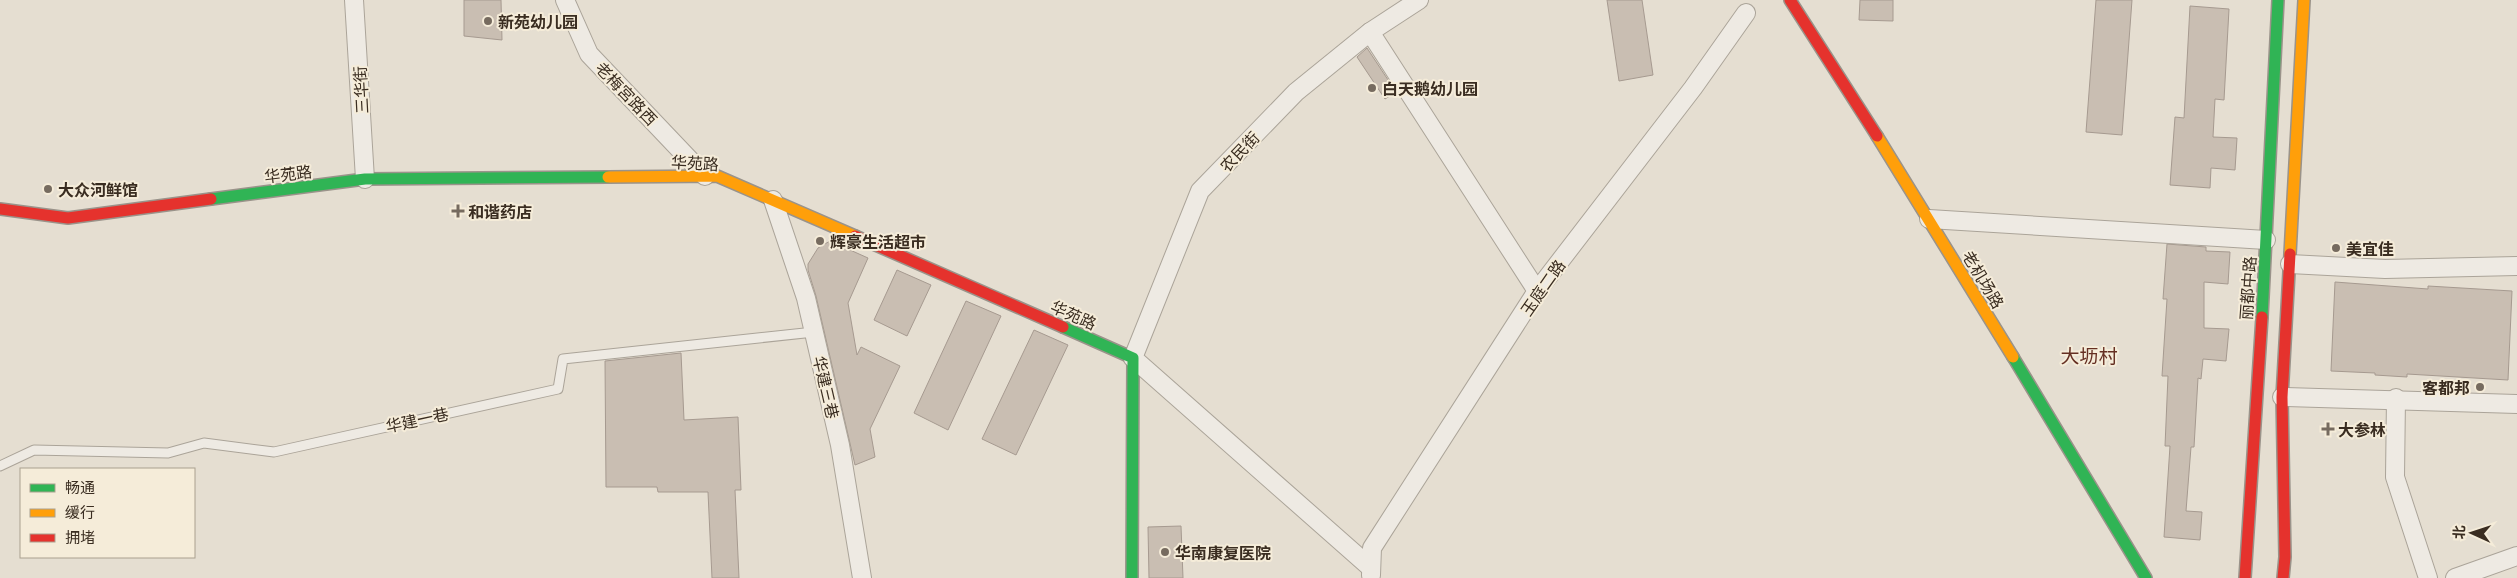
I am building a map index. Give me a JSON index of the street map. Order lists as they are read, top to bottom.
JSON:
{
  "streets": {
    "street": [
      "三华街",
      "老梅宮路西",
      "农民街",
      "华苑路",
      "老机场路",
      "玉庭二路",
      "丽都中路",
      "华建三巷"
    ],
    "lane": ["华建一巷"]
  },
  "crossings": [
    ["三华街", "华苑路"],
    ["老梅宮路西", "华苑路"],
    ["农民街", "华苑路"],
    ["华苑路", "华建三巷"],
    ["华建三巷", "华建一巷"]
  ],
  "districts": ["大坜村"],
  "places": {
    "other": [
      "新苑幼儿园",
      "白天鹅幼儿园",
      "大众河鲜馆",
      "辉豪生活超市",
      "美宜佳",
      "客都邦",
      "华南康复医院"
    ],
    "health": ["和谐药店", "大参林"]
  },
  "legend": ["畅通", "缓行", "拥堵"],
  "north": "left"
}
